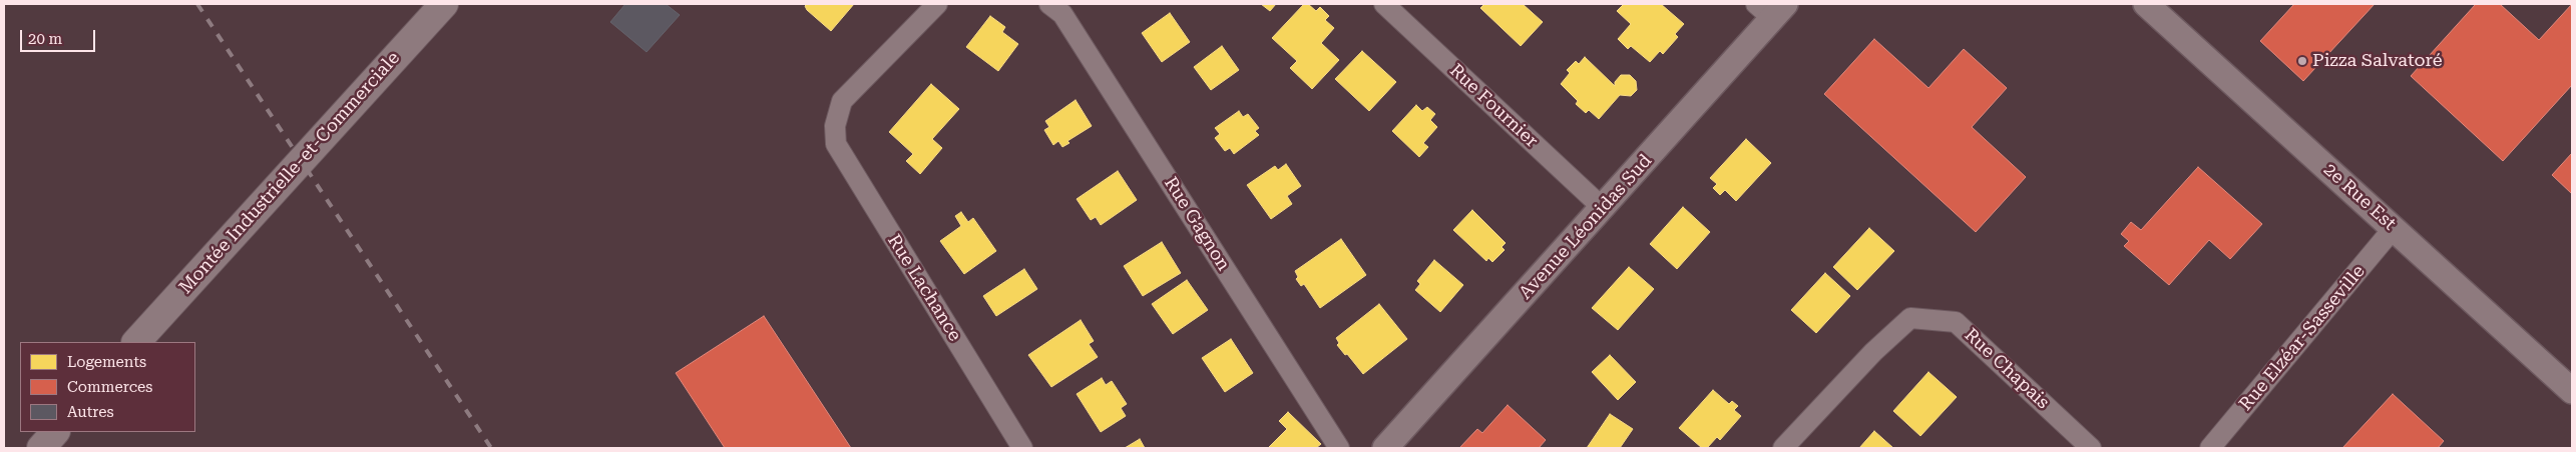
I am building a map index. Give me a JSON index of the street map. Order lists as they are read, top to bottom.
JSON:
{
  "streets": {
    "main road": ["Montée Industrielle-et-Commerciale"],
    "street": [
      "Rue Fournier",
      "2e Rue Est",
      "Rue Gagnon",
      "Avenue Léonidas Sud",
      "Rue Lachance",
      "Rue Elzéar-Sasseville",
      "Rue Chapais"
    ]
  },
  "crossings": [
    ["Rue Fournier", "Avenue Léonidas Sud"],
    ["2e Rue Est", "Rue Elzéar-Sasseville"]
  ],
  "places": ["Pizza Salvatoré"],
  "legend": ["Logements", "Commerces", "Autres"],
  "scale_bar": "20 m"
}
